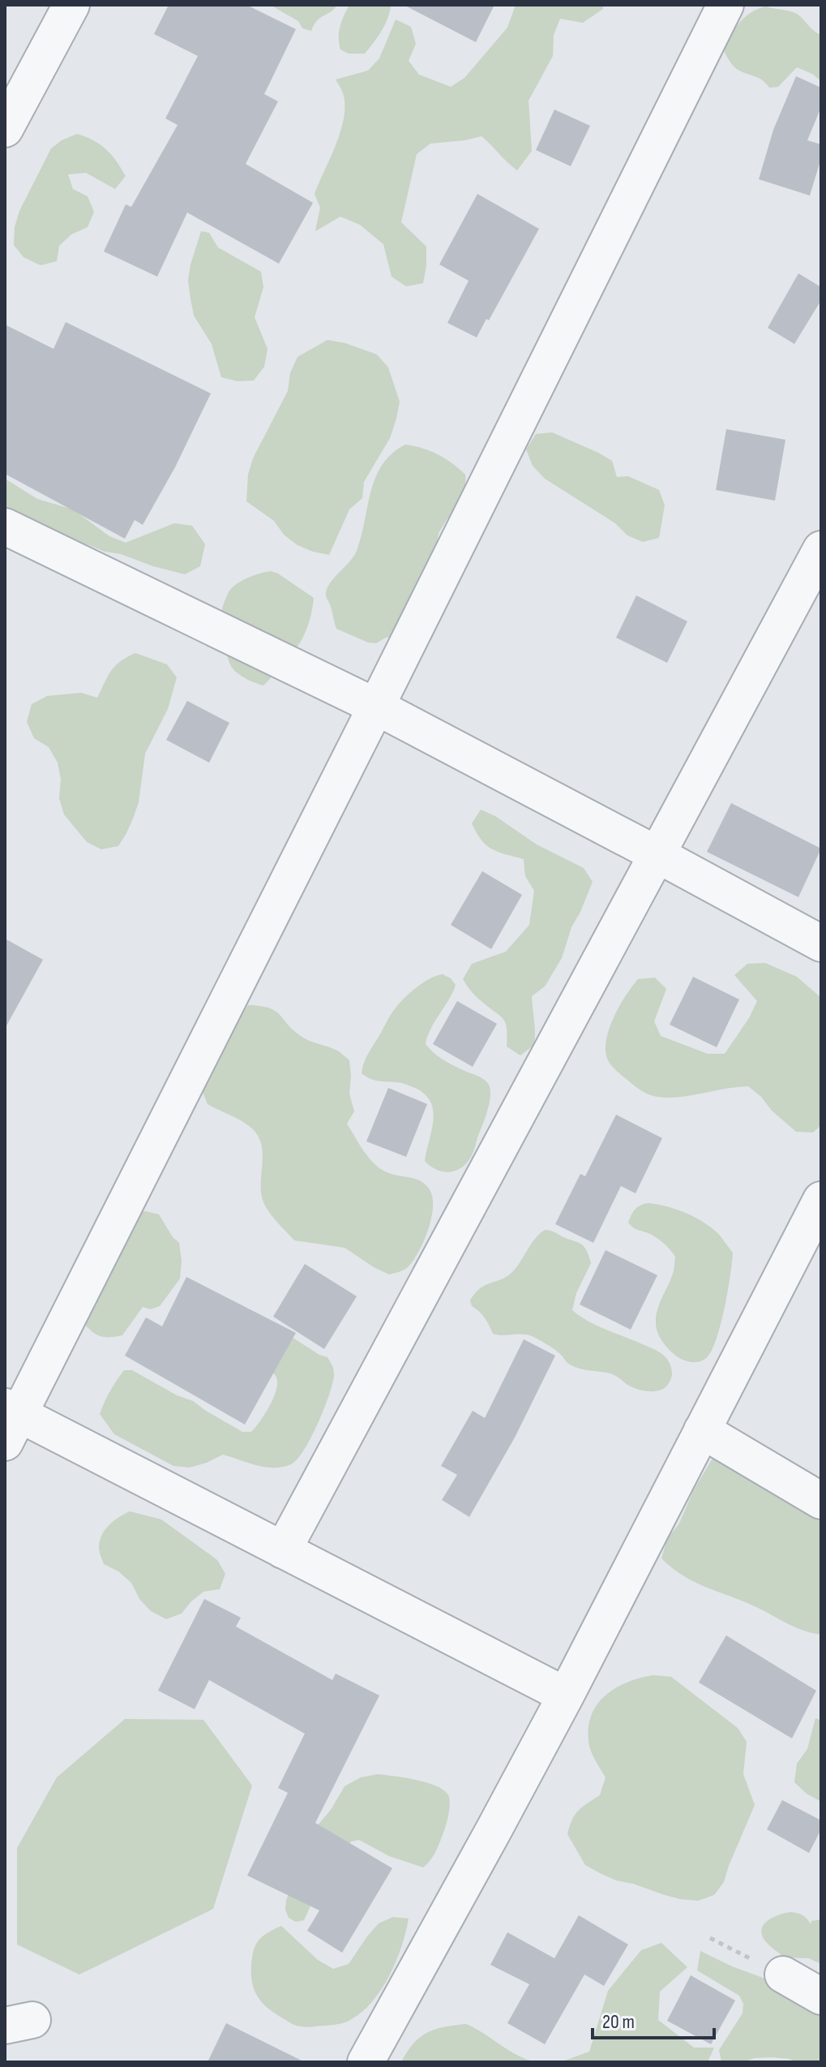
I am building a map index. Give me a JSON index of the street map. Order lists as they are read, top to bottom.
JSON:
{
  "scale_bar": "20 m"
}
